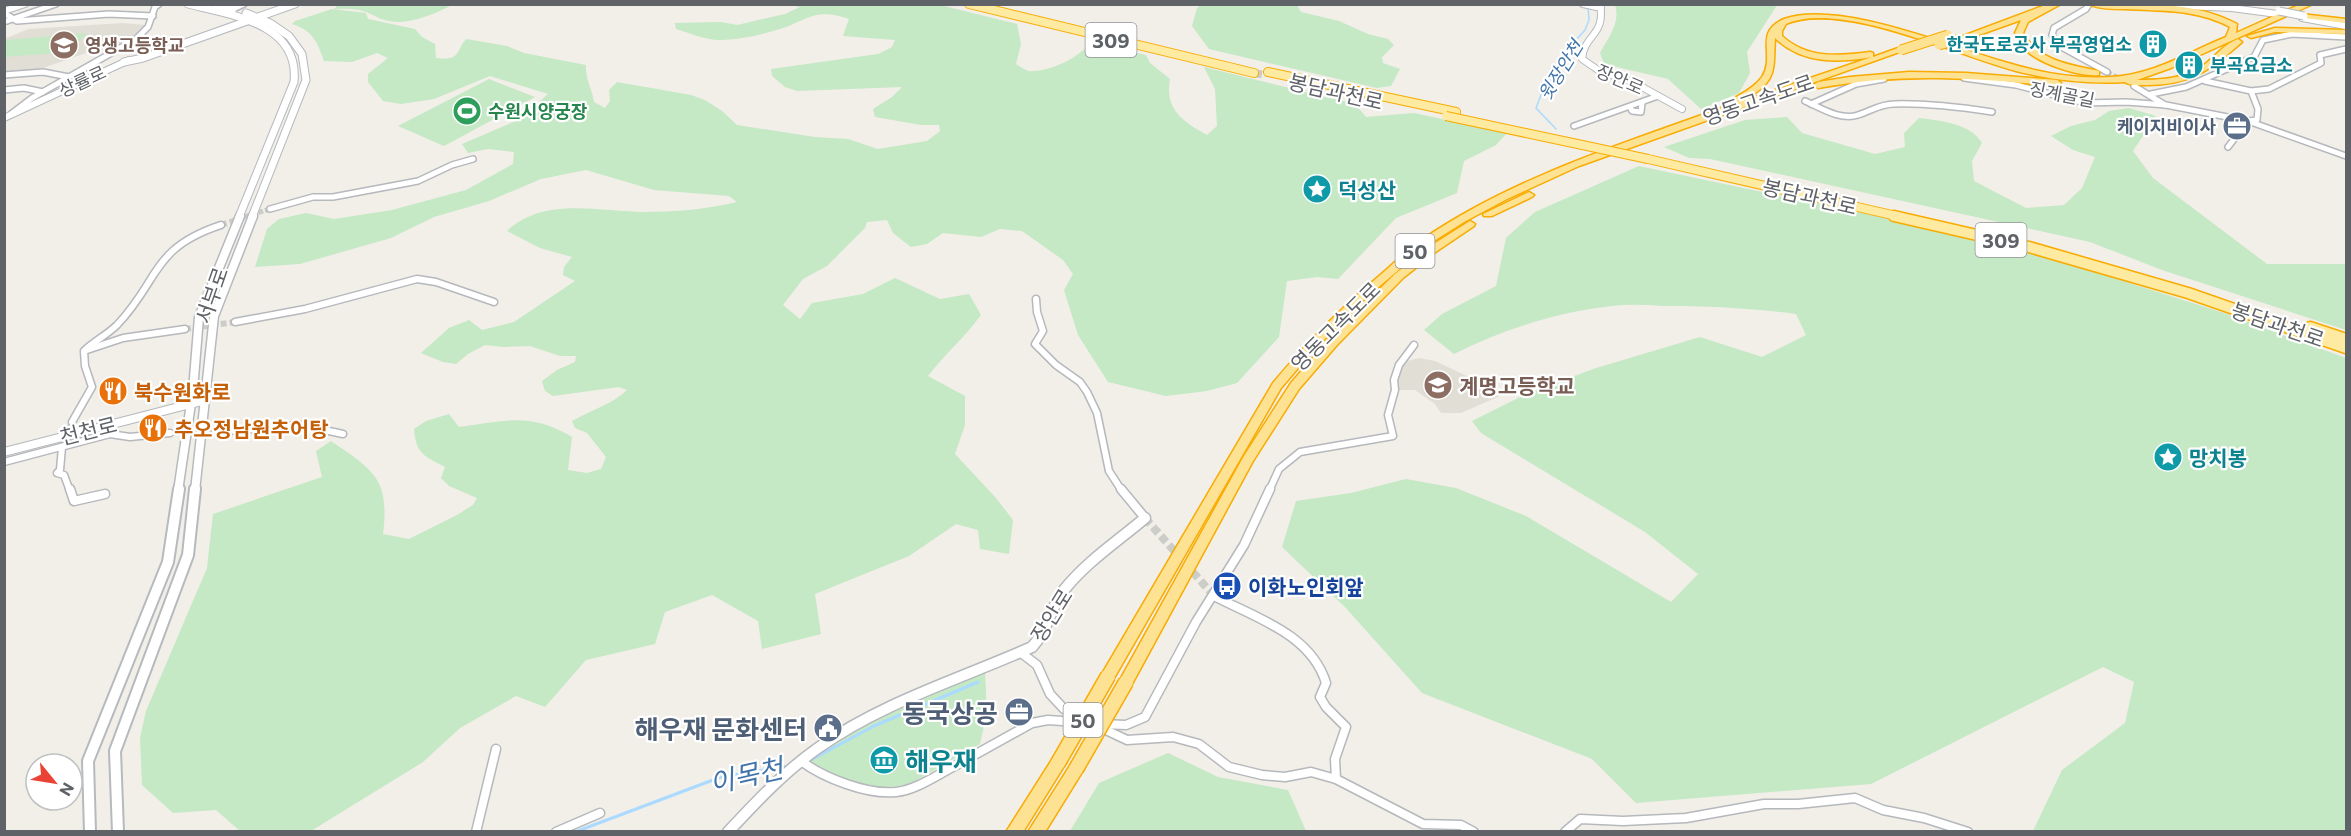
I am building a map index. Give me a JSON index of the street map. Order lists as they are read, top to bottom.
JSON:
{
  "streets": {
    "highway": [
      "309",
      "봉담과천로",
      "영동고속도로",
      "50"
    ],
    "main road": ["서부로"],
    "street": [
      "장안로",
      "상률로",
      "징계골길",
      "천천로"
    ]
  },
  "crossings": [
    ["서부로", "천천로"]
  ],
  "water": ["윗장안천", "이목천"],
  "places": {
    "building": ["한국도로공사 부곡영업소", "부곡요금소"],
    "school or university": ["영생고등학교", "계명고등학교"],
    "sports": ["수원시양궁장"],
    "office": ["케이지비이사", "동국상공"],
    "place": ["덕성산", "망치봉"],
    "restaurant": ["북수원화로", "추오정남원추어탕"],
    "bus stop": ["이화노인회앞"],
    "public building": ["해우재 문화센터"],
    "museum": ["해우재"]
  },
  "north": "bottom right"
}
